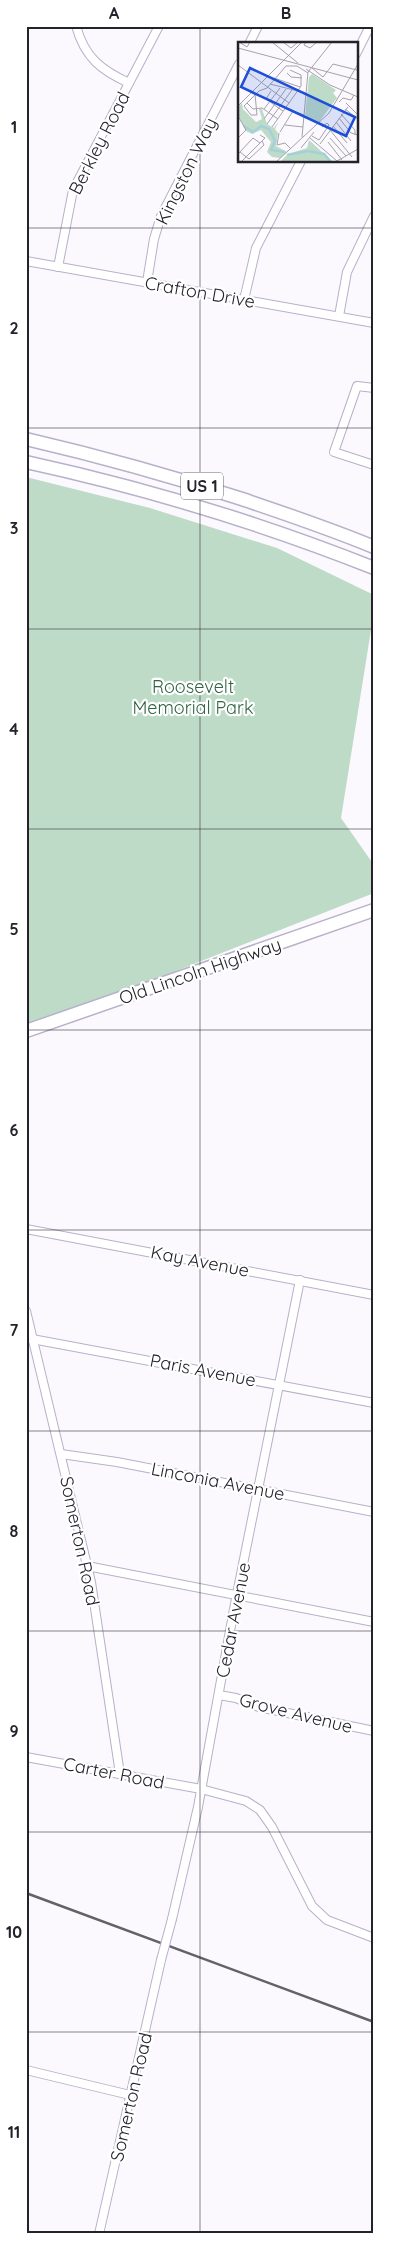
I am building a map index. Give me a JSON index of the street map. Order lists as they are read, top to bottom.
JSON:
{
  "streets": {
    "main road": ["US 1", "Old Lincoln Highway"],
    "street": [
      "Berkley Road",
      "Kingston Way",
      "Crafton Drive",
      "Kay Avenue",
      "Paris Avenue",
      "Linconia Avenue",
      "Somerton Road",
      "Cedar Avenue",
      "Grove Avenue",
      "Carter Road"
    ]
  },
  "crossings": [
    ["Berkley Road", "Crafton Drive"],
    ["Kingston Way", "Crafton Drive"],
    ["Kay Avenue", "Cedar Avenue"],
    ["Paris Avenue", "Somerton Road"],
    ["Paris Avenue", "Cedar Avenue"],
    ["Linconia Avenue", "Somerton Road"],
    ["Linconia Avenue", "Cedar Avenue"],
    ["Somerton Road", "Cedar Avenue"],
    ["Somerton Road", "Carter Road"],
    ["Cedar Avenue", "Grove Avenue"],
    ["Cedar Avenue", "Carter Road"]
  ],
  "parks": ["Roosevelt Memorial Park"],
  "grid": {
    "columns": ["A", "B"],
    "rows": [
      "1",
      "2",
      "3",
      "4",
      "5",
      "6",
      "7",
      "8",
      "9",
      "10",
      "11"
    ]
  }
}
